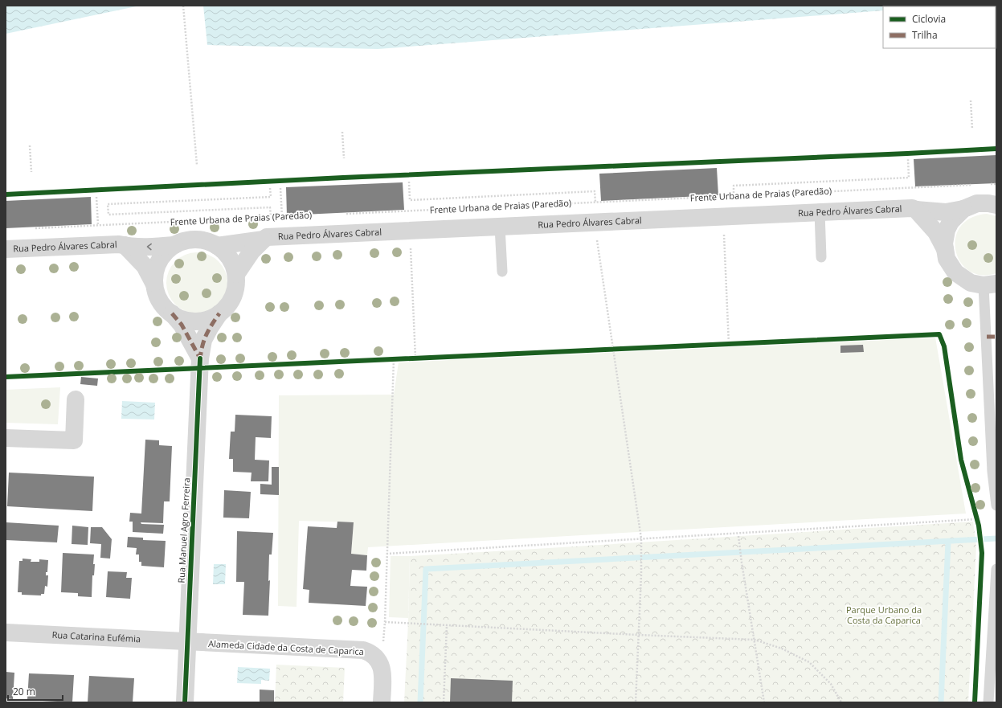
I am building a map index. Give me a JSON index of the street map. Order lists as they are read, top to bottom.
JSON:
{
  "streets": {
    "street": [
      "Rua Pedro Álvares Cabral",
      "Rua Manuel Agro Ferreira",
      "Rua Catarina Eufémia",
      "Alameda Cidade da Costa de Caparica"
    ],
    "path": ["Frente Urbana de Praias (Paredão)"]
  },
  "crossings": [
    ["Rua Pedro Álvares Cabral", "Rua Manuel Agro Ferreira"],
    ["Rua Manuel Agro Ferreira", "Rua Catarina Eufémia"],
    ["Rua Manuel Agro Ferreira", "Alameda Cidade da Costa de Caparica"],
    ["Rua Catarina Eufémia", "Alameda Cidade da Costa de Caparica"]
  ],
  "parks": ["Parque Urbano da Costa da Caparica"],
  "legend": ["Ciclovia", "Trilha"],
  "scale_bar": "20 m"
}
